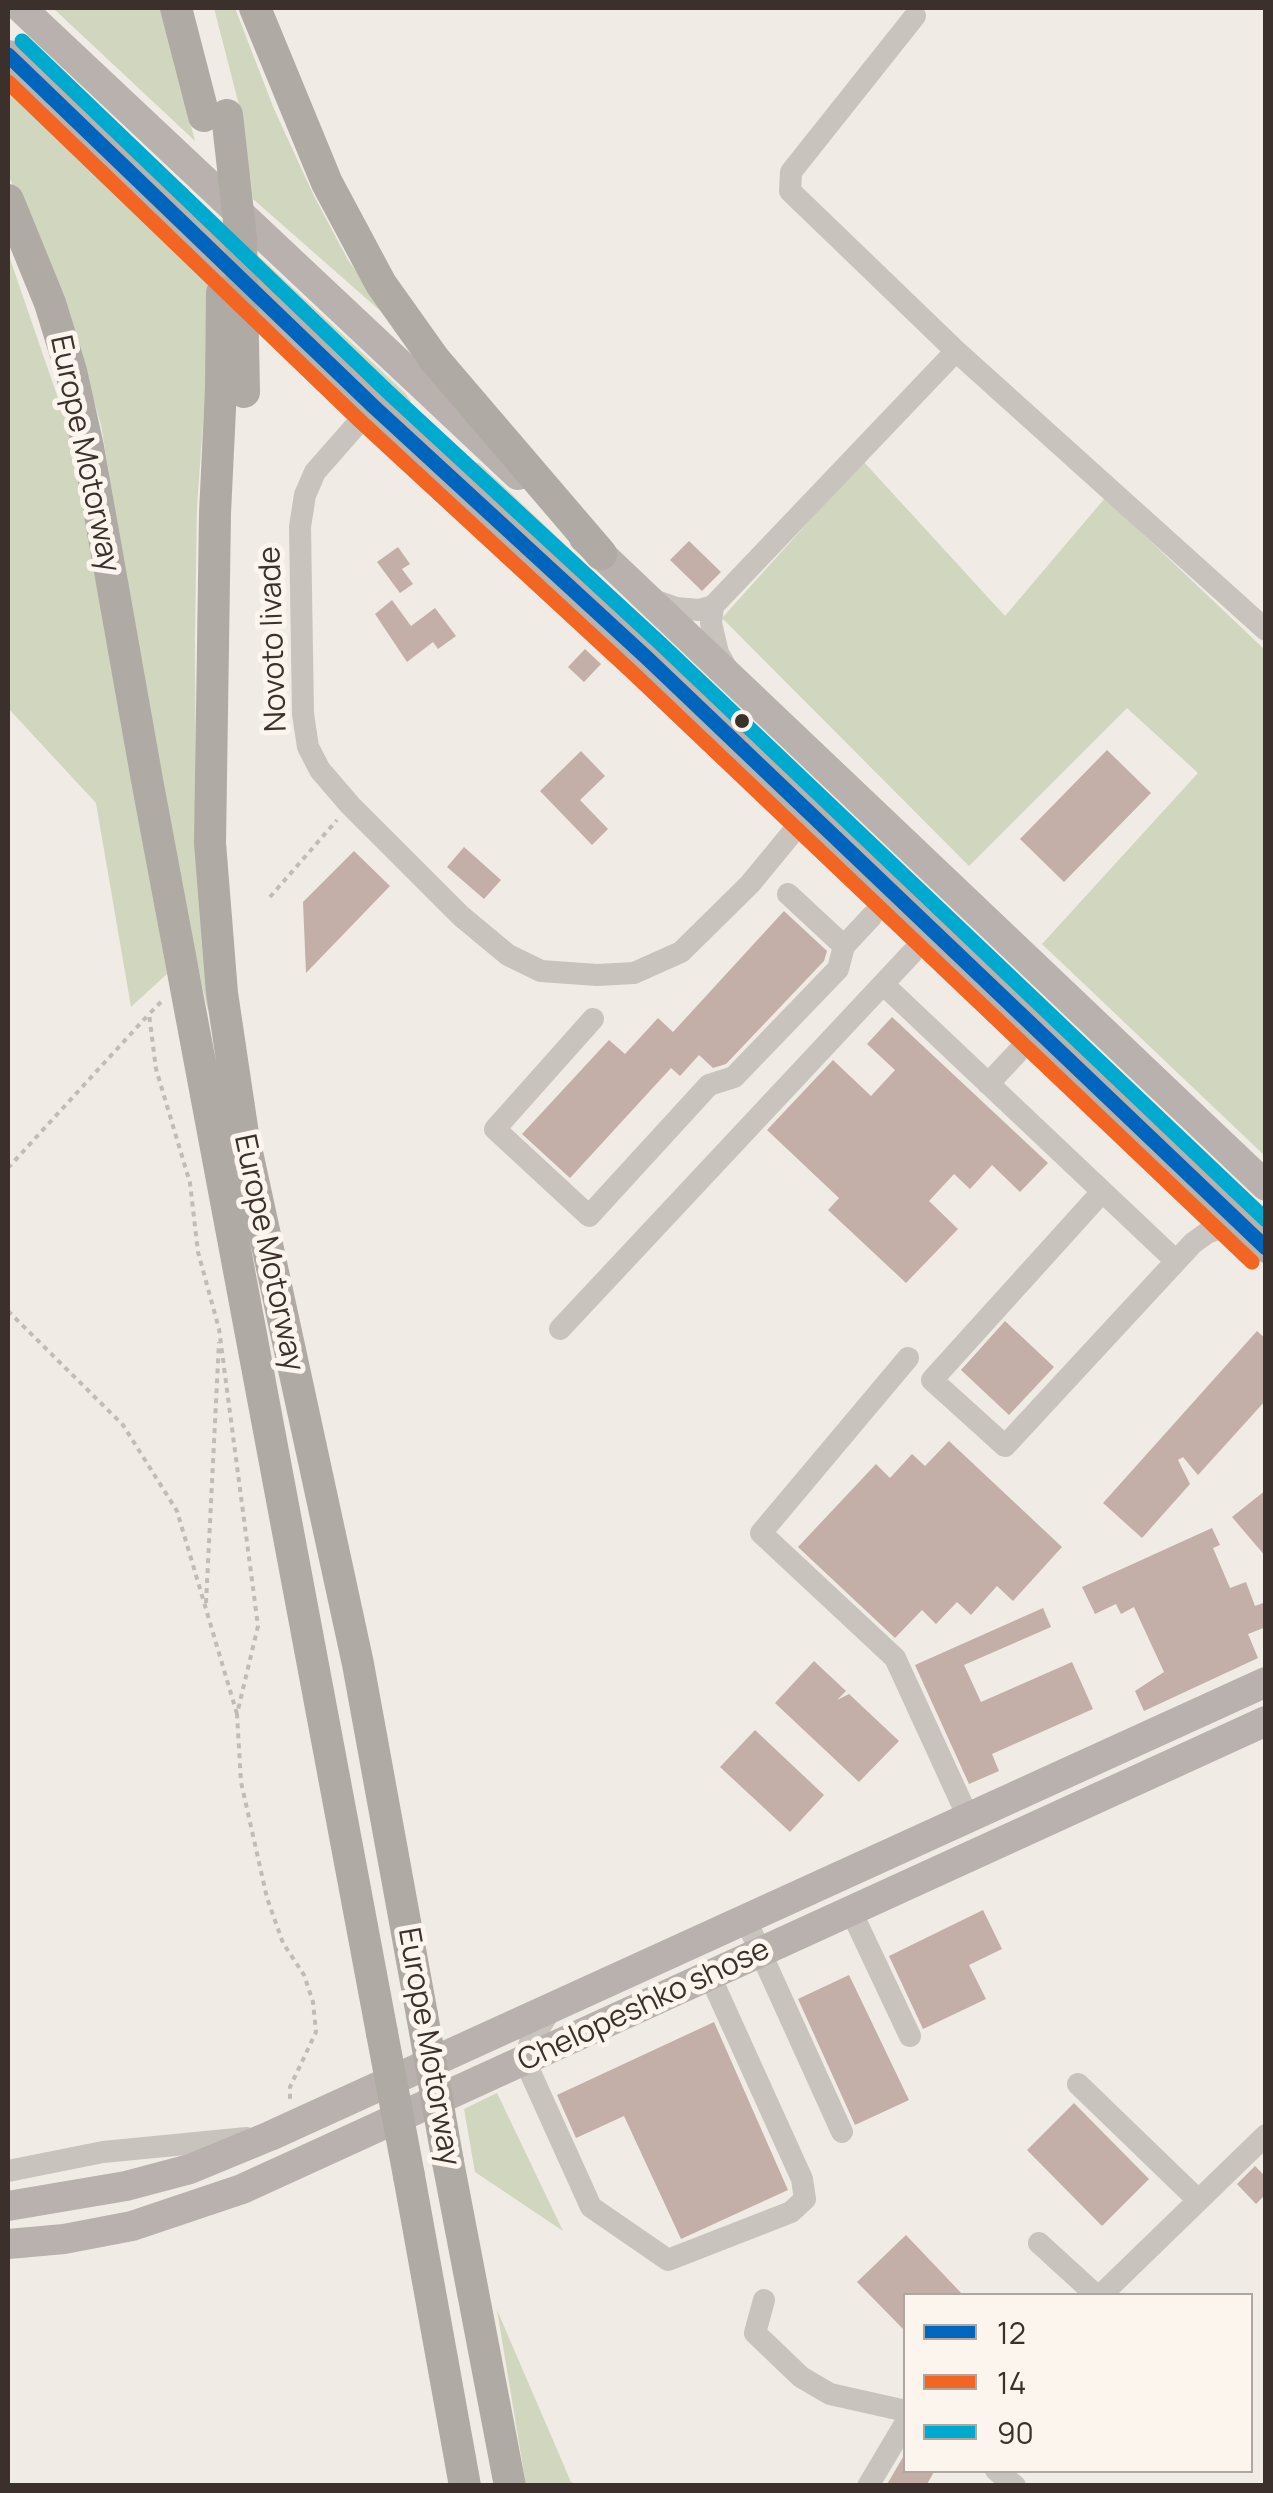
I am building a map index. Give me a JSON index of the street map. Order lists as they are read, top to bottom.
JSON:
{
  "streets": {
    "highway": ["Europe Motorway"],
    "main road": ["Chelopeshko shose"],
    "street": ["Novoto livade"]
  },
  "lines": ["transit line 90", "transit line 12", "transit line 14"],
  "legend": ["12", "14", "90"]
}
